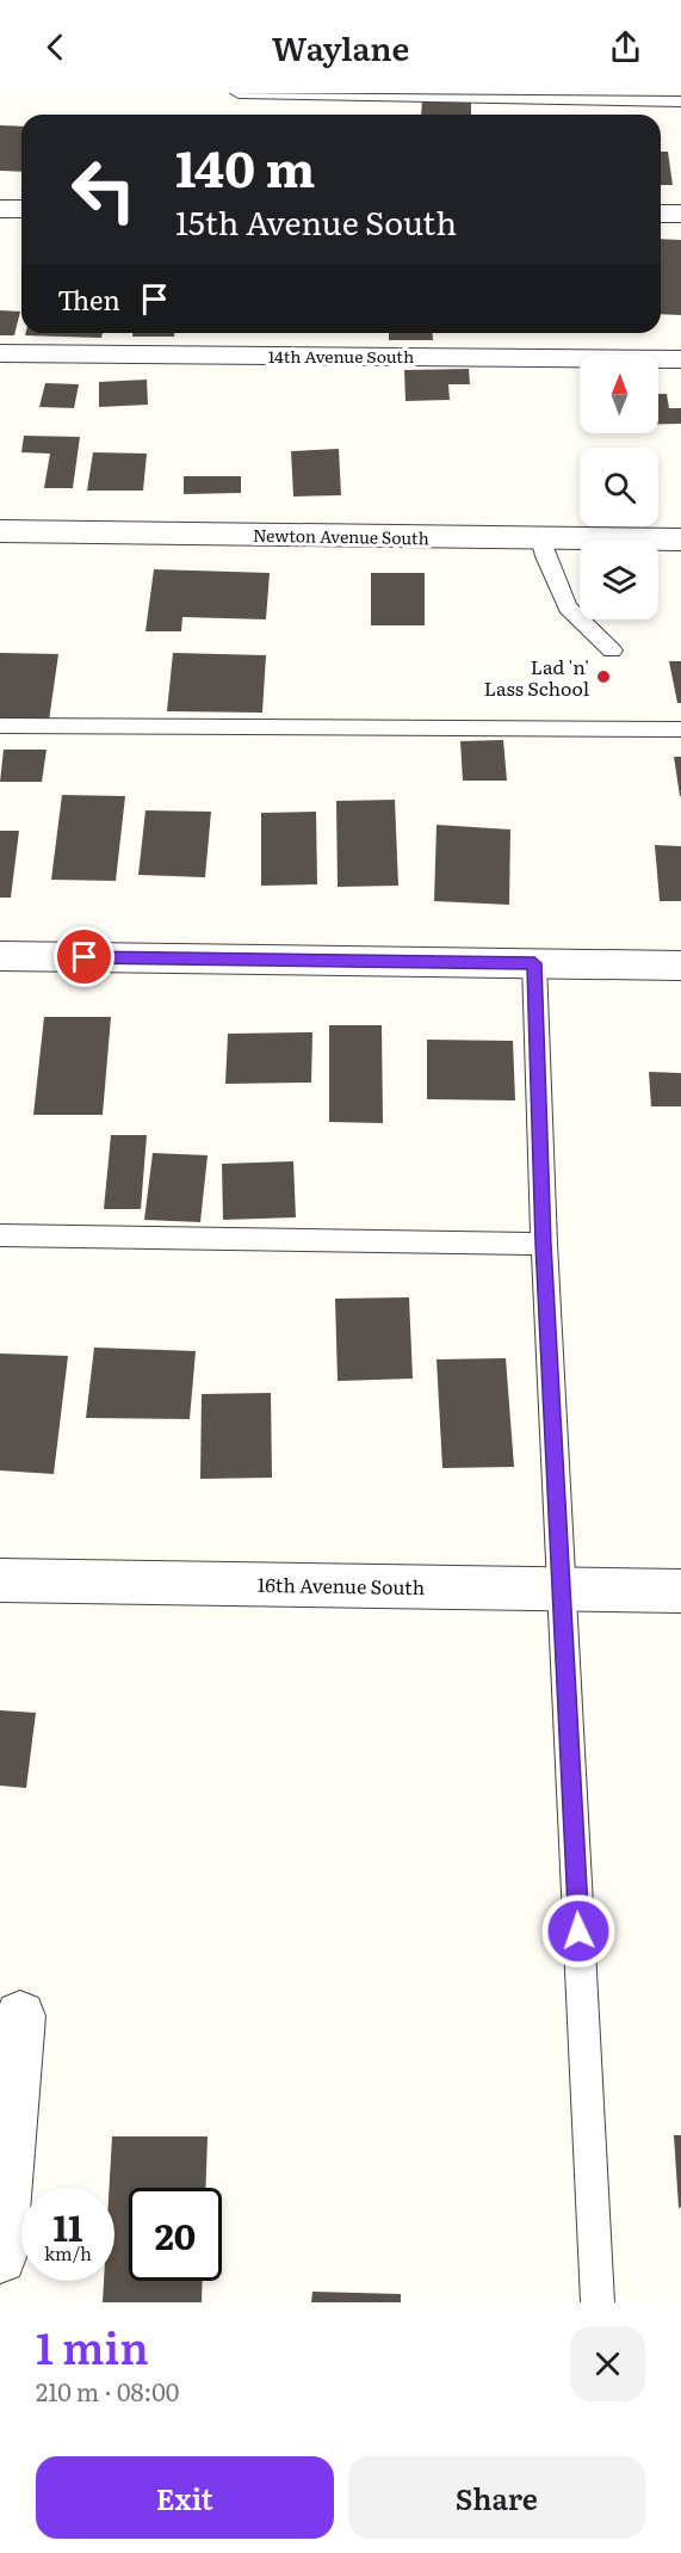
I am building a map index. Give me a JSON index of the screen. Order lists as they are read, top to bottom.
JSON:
{
  "streets": {
    "street": ["14th Avenue South", "Newton Avenue South", "16th Avenue South"]
  },
  "places": ["Lad 'n' Lass School"],
  "north": "top",
  "page": {
    "header": "Waylane",
    "turn": ["140 m", "15th Avenue South"],
    "then": "Then",
    "speed": "11 km/h",
    "limit": "20",
    "heading": ["1 min", "210 m · 08:00"],
    "buttons": ["Exit", "Share"]
  }
}
